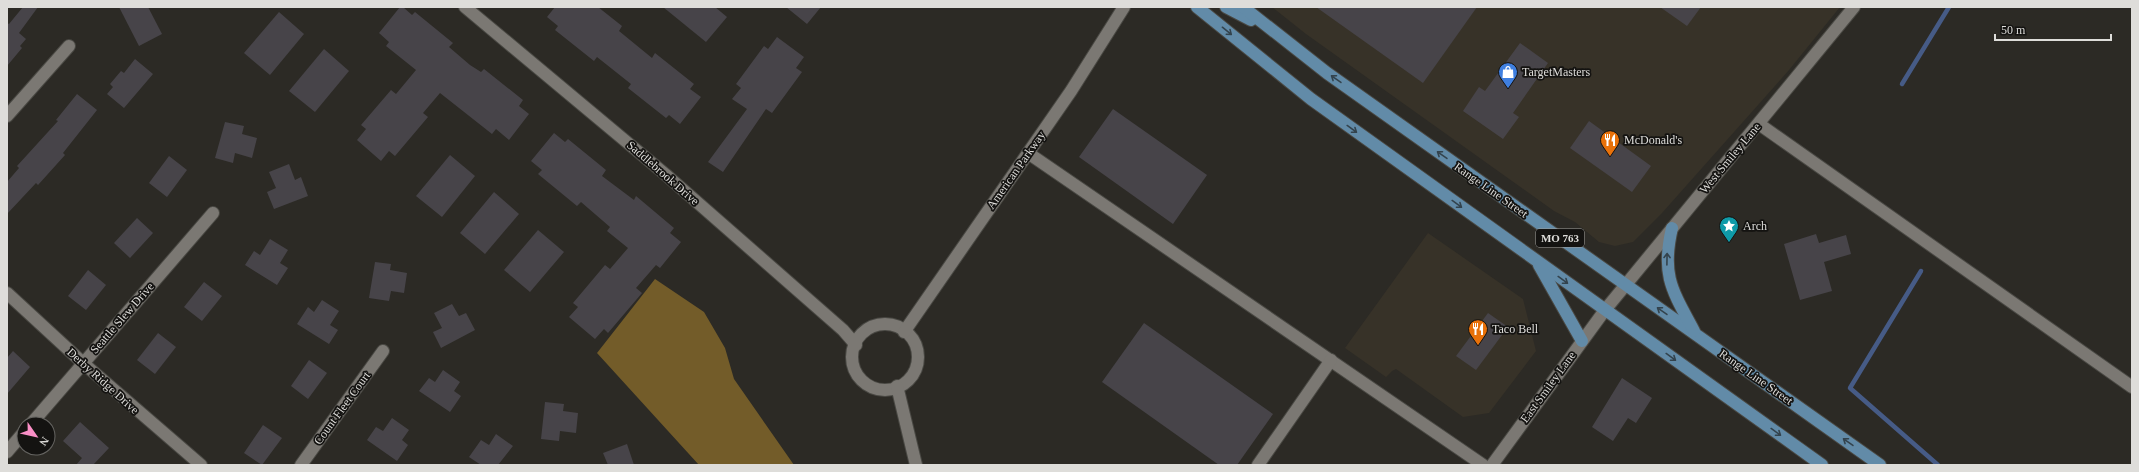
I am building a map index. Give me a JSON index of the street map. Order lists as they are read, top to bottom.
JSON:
{
  "streets": {
    "main road": ["Range Line Street", "MO 763"],
    "street": [
      "West Smiley Lane",
      "American Parkway",
      "Saddlebrook Drive",
      "Seattle Slew Drive",
      "Derby Ridge Drive",
      "East Smiley Lane",
      "Count Fleet Court"
    ]
  },
  "crossings": [
    ["West Smiley Lane", "Range Line Street"],
    ["West Smiley Lane", "MO 763"],
    ["West Smiley Lane", "East Smiley Lane"],
    ["American Parkway", "Saddlebrook Drive"],
    ["MO 763", "East Smiley Lane"],
    ["Seattle Slew Drive", "Derby Ridge Drive"]
  ],
  "places": {
    "shop": ["TargetMasters"],
    "restaurant": ["McDonald's", "Taco Bell"],
    "place": ["Arch"]
  },
  "scale_bar": "50 m",
  "north": "bottom right"
}
